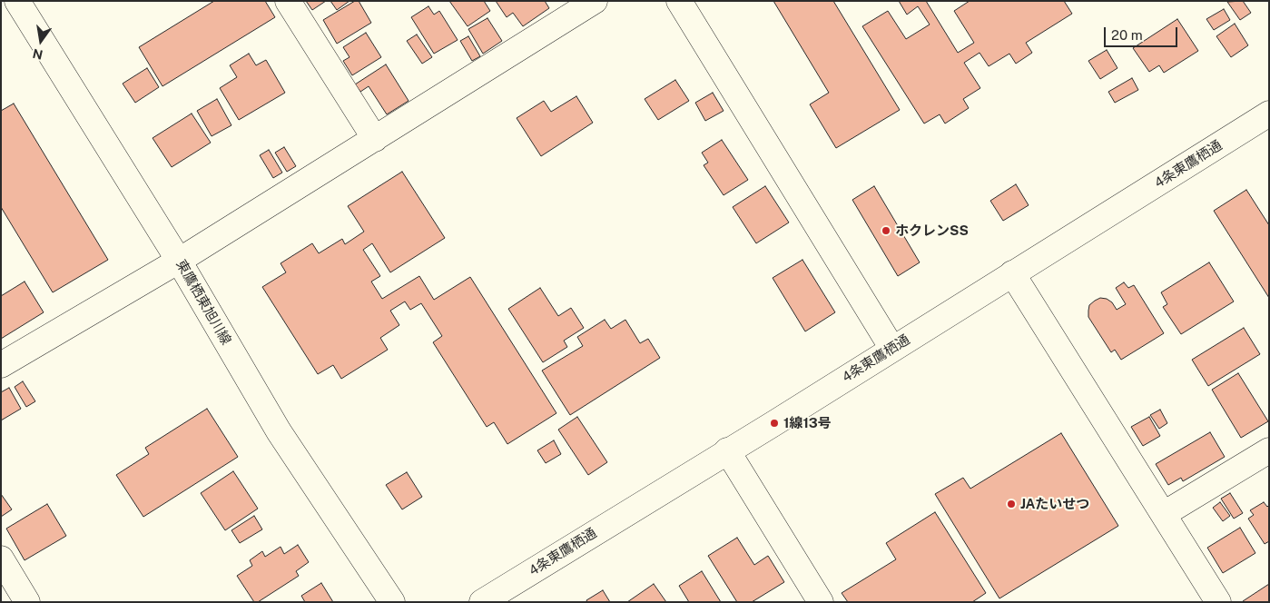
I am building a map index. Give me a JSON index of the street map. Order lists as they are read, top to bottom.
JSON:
{
  "streets": {
    "main road": ["4条東鷹栖通", "東鷹栖東旭川線"]
  },
  "places": ["ホクレンSS", "1線13号", "JAたいせつ"],
  "scale_bar": "20 m",
  "north": "bottom"
}
